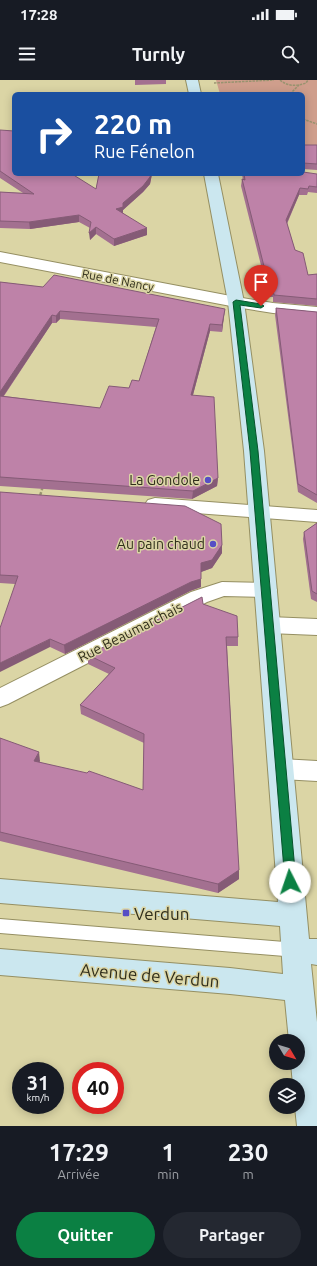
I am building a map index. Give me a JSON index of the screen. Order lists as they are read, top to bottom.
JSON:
{
  "streets": {
    "street": ["Rue de Nancy", "Rue Beaumarchais", "Avenue de Verdun"]
  },
  "places": {
    "other": ["La Gondole", "Au pain chaud"],
    "transit": ["Verdun"]
  },
  "north": "bottom right",
  "page": {
    "status": "17:28",
    "header": "Turnly",
    "turn": ["220 m", "Rue Fénelon"],
    "speed": "31 km/h",
    "limit": "40",
    "eta": [
      "17:29",
      "Arrivée",
      "1",
      "min",
      "230",
      "m"
    ],
    "buttons": ["Quitter", "Partager"]
  }
}
